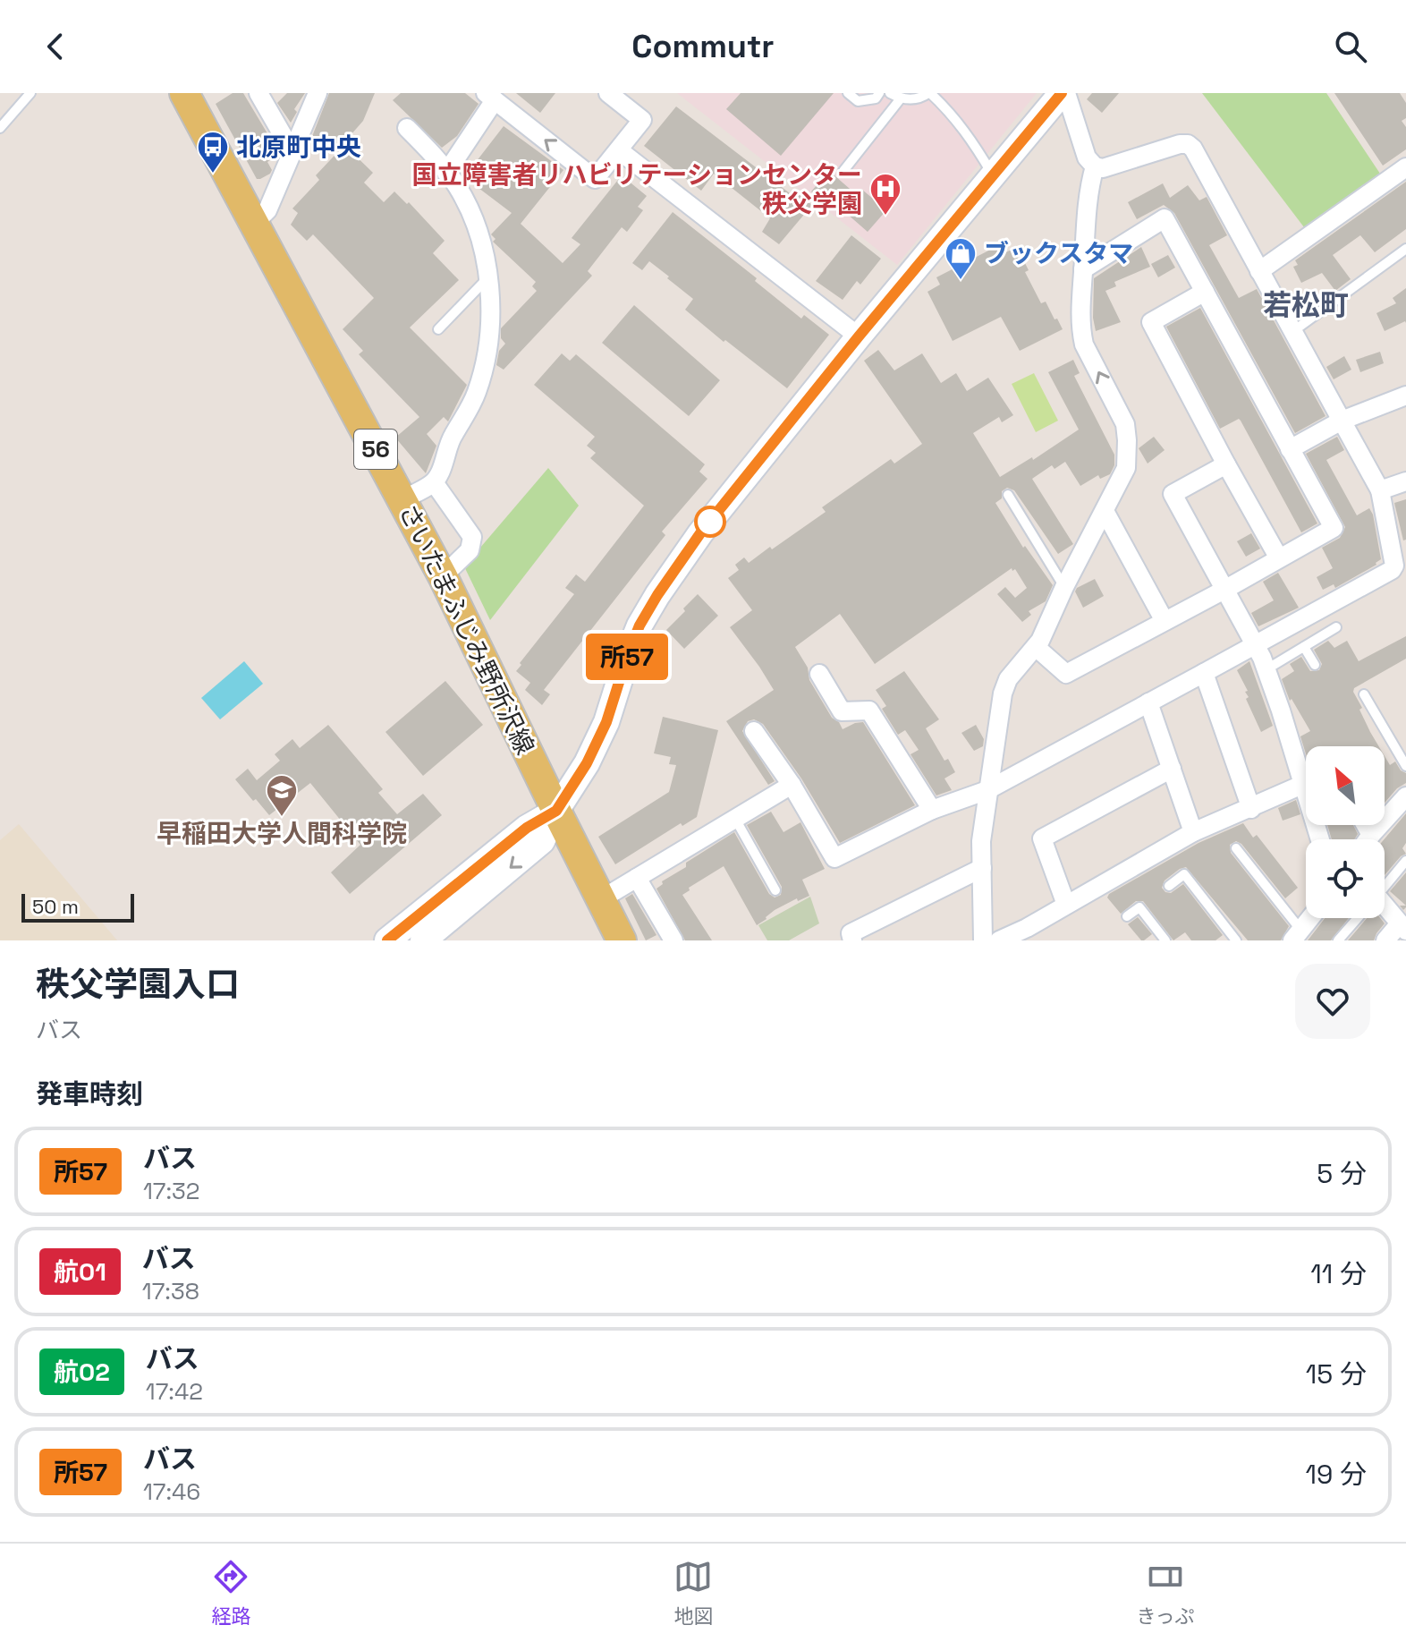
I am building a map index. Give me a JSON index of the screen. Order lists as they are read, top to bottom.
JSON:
{
  "streets": {
    "main road": ["56", "さいたまふじみ野所沢線"]
  },
  "districts": ["若松町"],
  "places": {
    "bus stop": ["北原町中央"],
    "hospital": ["国立障害者リハビリテーションセンター 秩父学園"],
    "shop": ["ブックスタマ"],
    "school or university": ["早稲田大学人間科学院"]
  },
  "lines": ["bus line 所57"],
  "scale_bar": "50 m",
  "north": "top left",
  "page": {
    "header": "Commutr",
    "on_map": "所57",
    "scale": "50 m",
    "heading": [
      ["秩父学園入口", "バス"],
      "発車時刻"
    ],
    "list": [
      {
        "mark": "所57",
        "name": "バス",
        "note": "17:32",
        "value": "5 分"
      },
      {
        "mark": "航01",
        "name": "バス",
        "note": "17:38",
        "value": "11 分"
      },
      {
        "mark": "航02",
        "name": "バス",
        "note": "17:42",
        "value": "15 分"
      },
      {
        "mark": "所57",
        "name": "バス",
        "note": "17:46",
        "value": "19 分"
      }
    ],
    "tabs": ["経路", "地図", "きっぷ"]
  }
}
